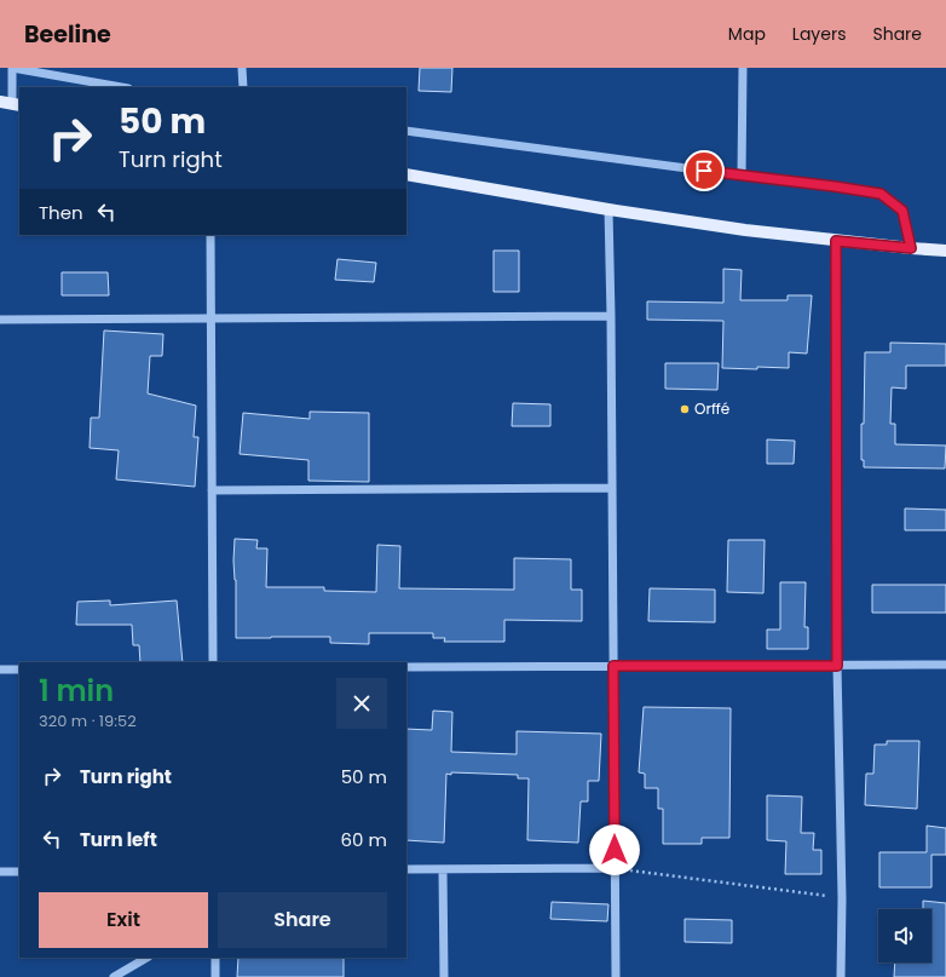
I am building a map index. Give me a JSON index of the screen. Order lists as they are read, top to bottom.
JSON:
{
  "places": ["Orffé"],
  "page": {
    "header": "Beeline",
    "nav": ["Map", "Layers", "Share"],
    "turn": ["50 m", "Turn right"],
    "then": "Then",
    "heading": ["1 min", "320 m · 19:52"],
    "list": [
      {
        "name": "Turn right",
        "value": "50 m"
      },
      {
        "name": "Turn left",
        "value": "60 m"
      }
    ],
    "buttons": ["Exit", "Share"]
  }
}
